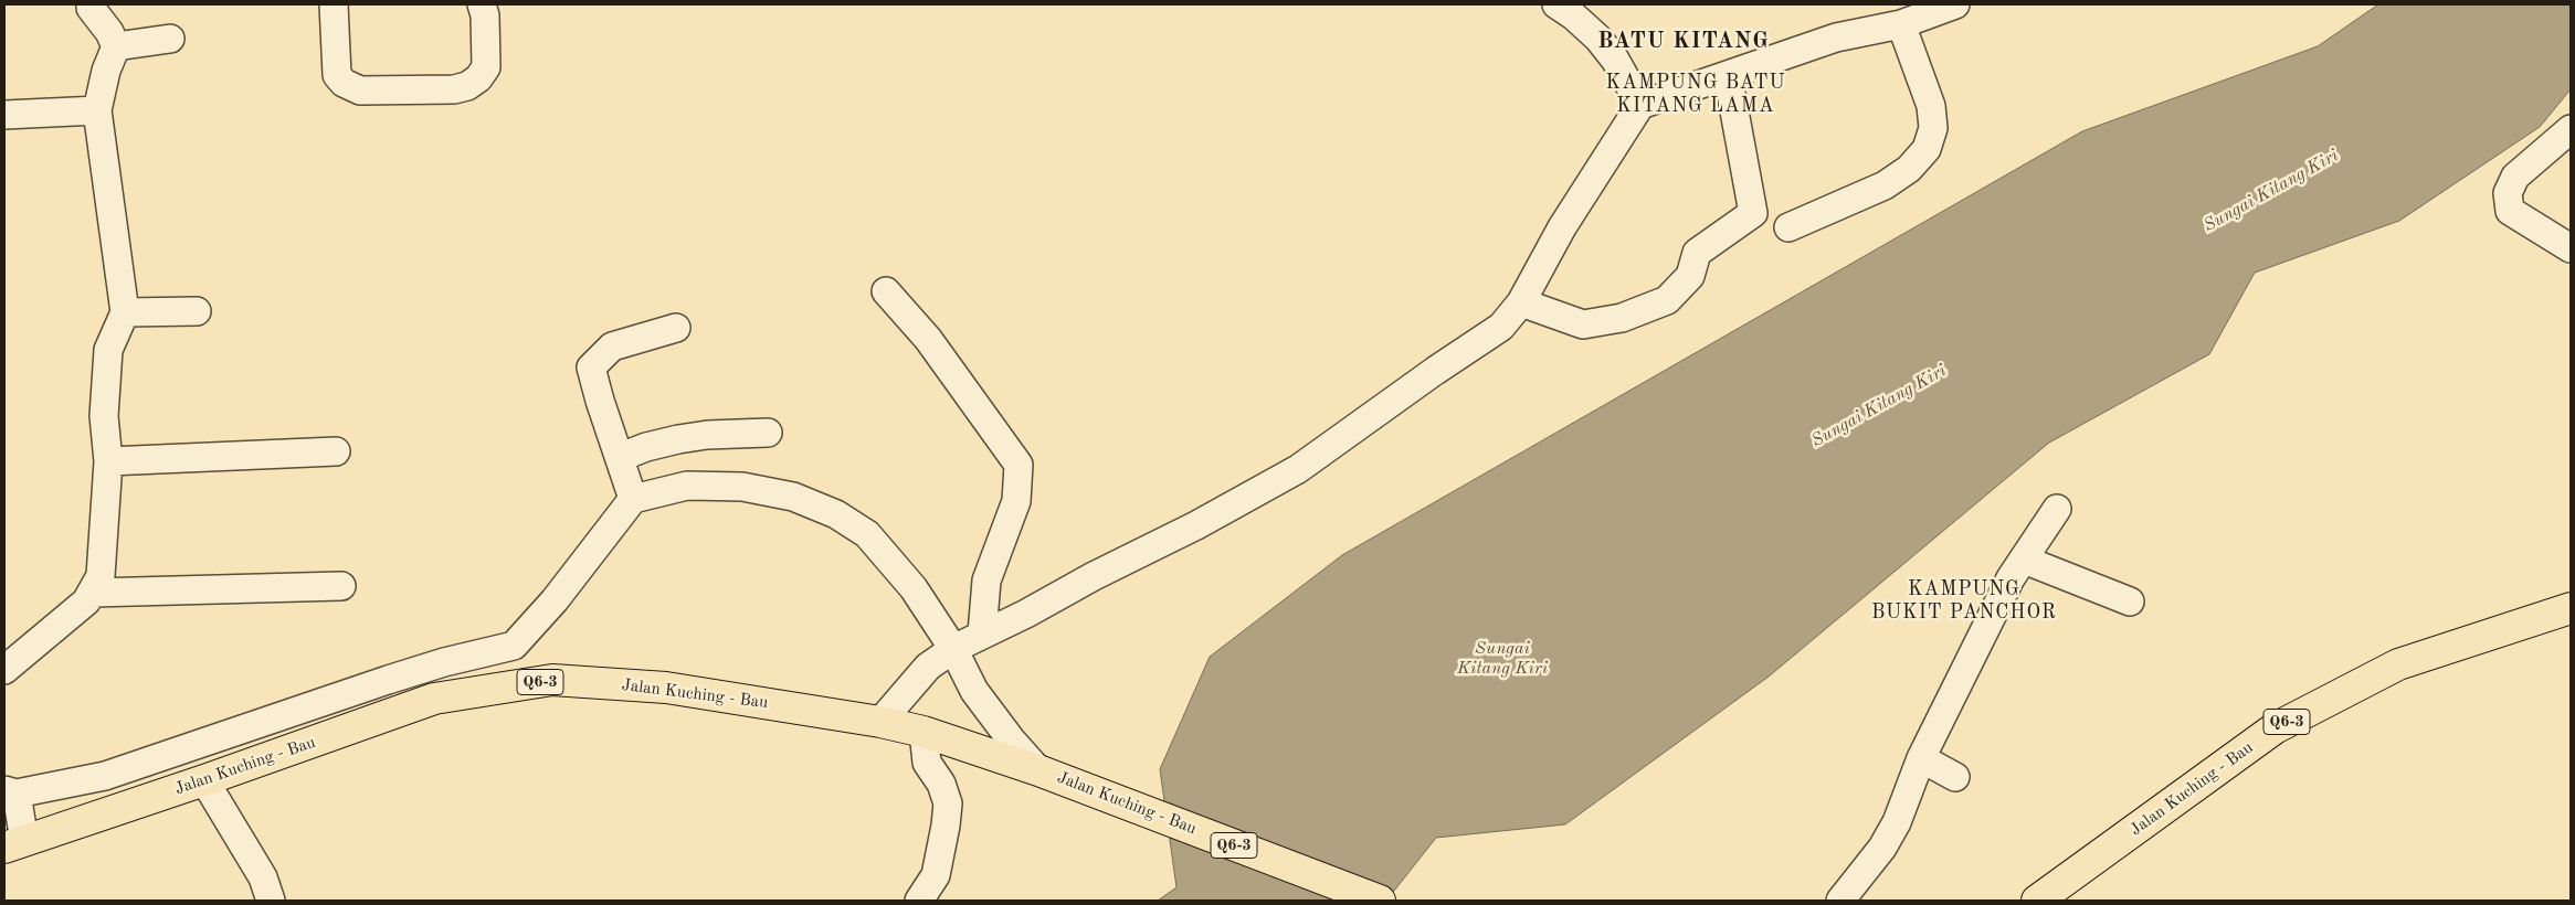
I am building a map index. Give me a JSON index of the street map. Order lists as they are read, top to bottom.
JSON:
{
  "streets": {
    "main road": ["Q6-3", "Jalan Kuching - Bau"]
  },
  "districts": ["BATU KITANG", "KAMPUNG BATU KITANG LAMA", "KAMPUNG BUKIT PANCHOR"],
  "water": ["Sungai Kitang Kiri"]
}
